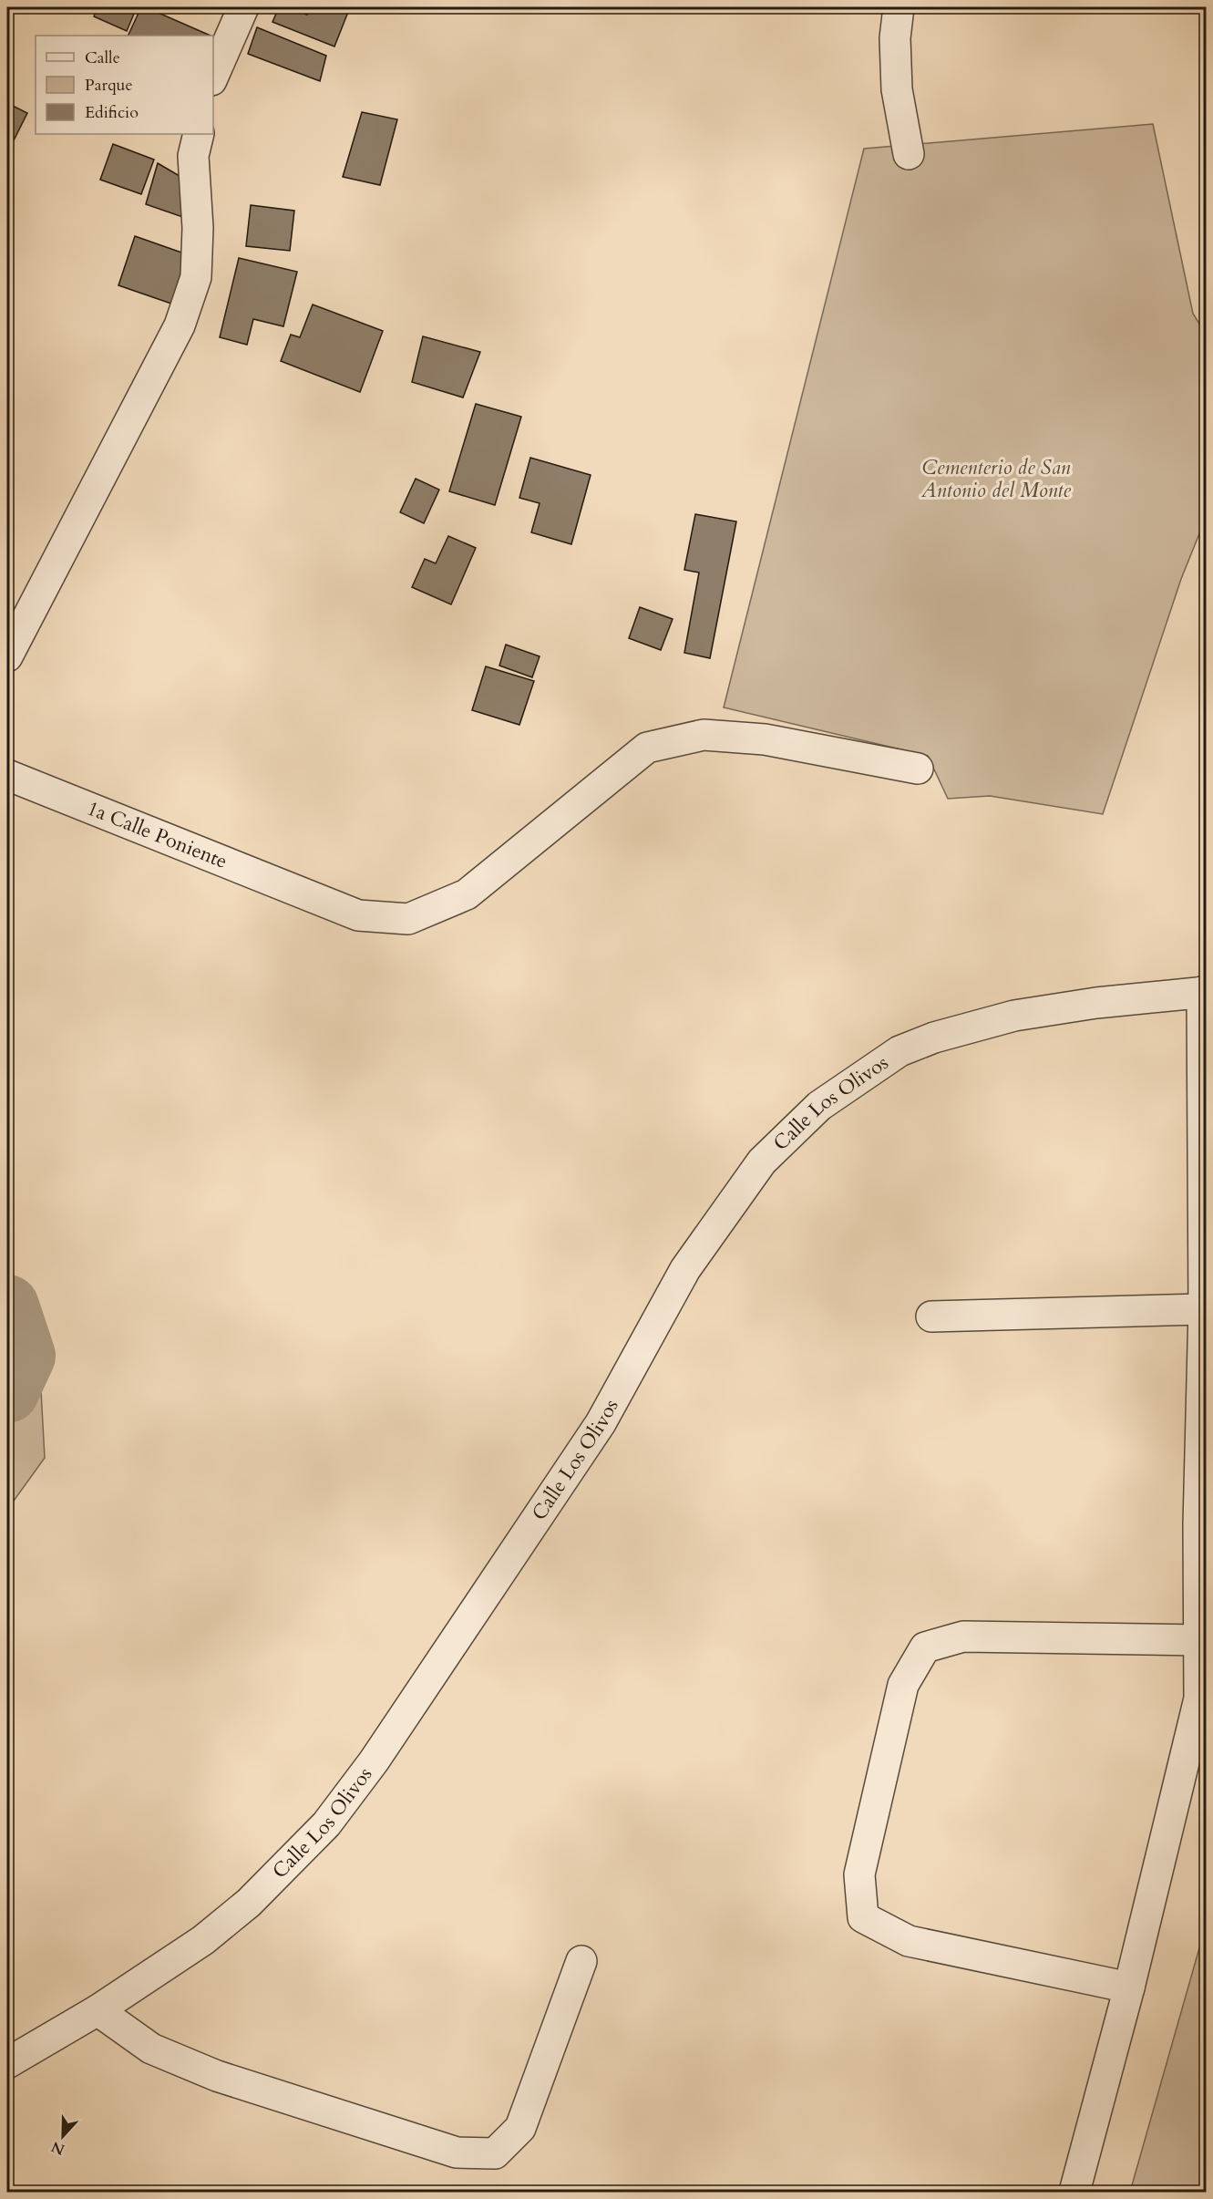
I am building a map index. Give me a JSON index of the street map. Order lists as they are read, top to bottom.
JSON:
{
  "streets": {
    "street": ["1a Calle Poniente", "Calle Los Olivos"]
  },
  "parks": ["Cementerio de San Antonio del Monte"],
  "legend": ["Calle", "Parque", "Edificio"],
  "north": "bottom"
}
